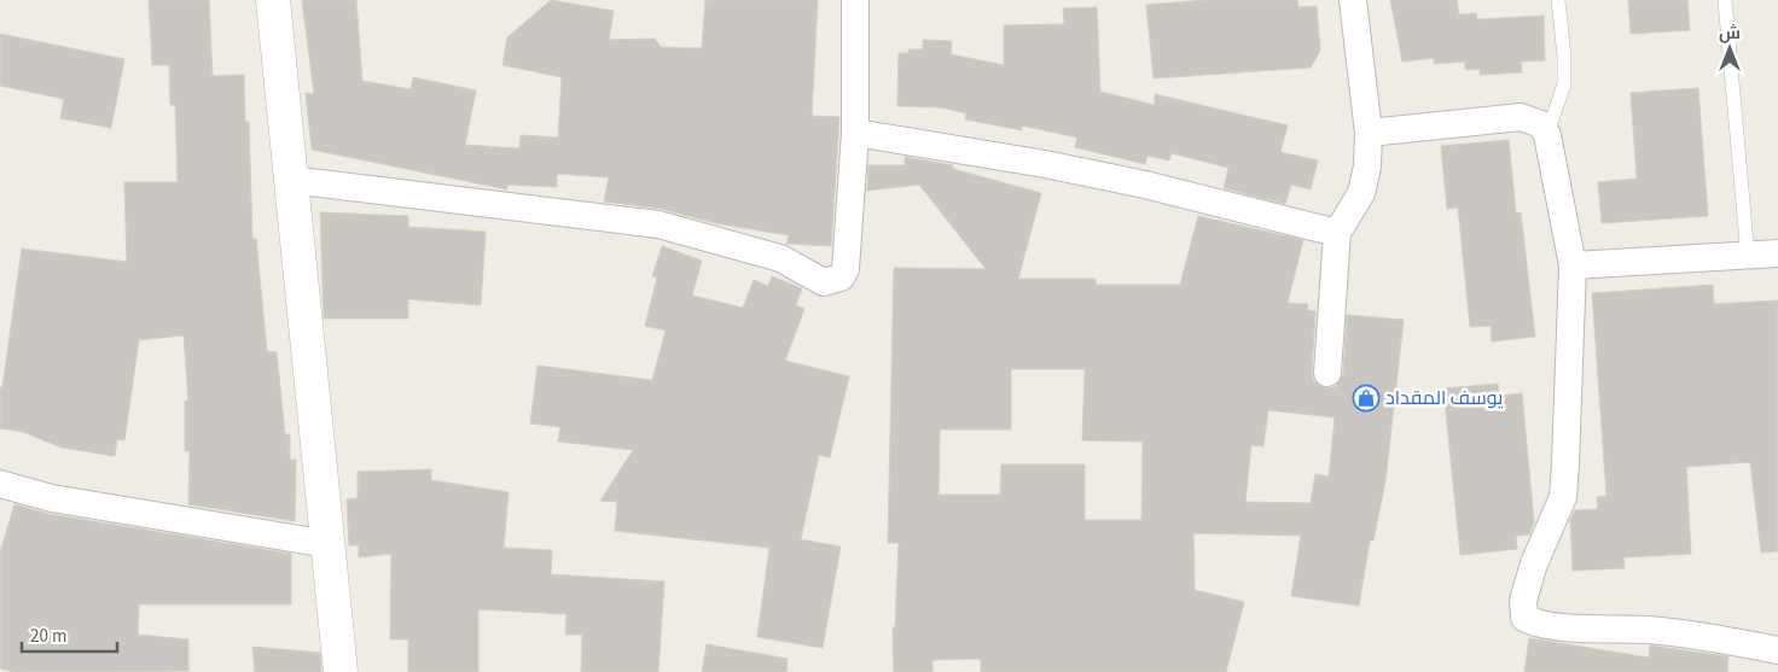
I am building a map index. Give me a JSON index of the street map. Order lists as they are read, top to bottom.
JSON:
{
  "places": {
    "shop": ["يوسف المقداد"]
  },
  "scale_bar": "20 m",
  "north": "top"
}
